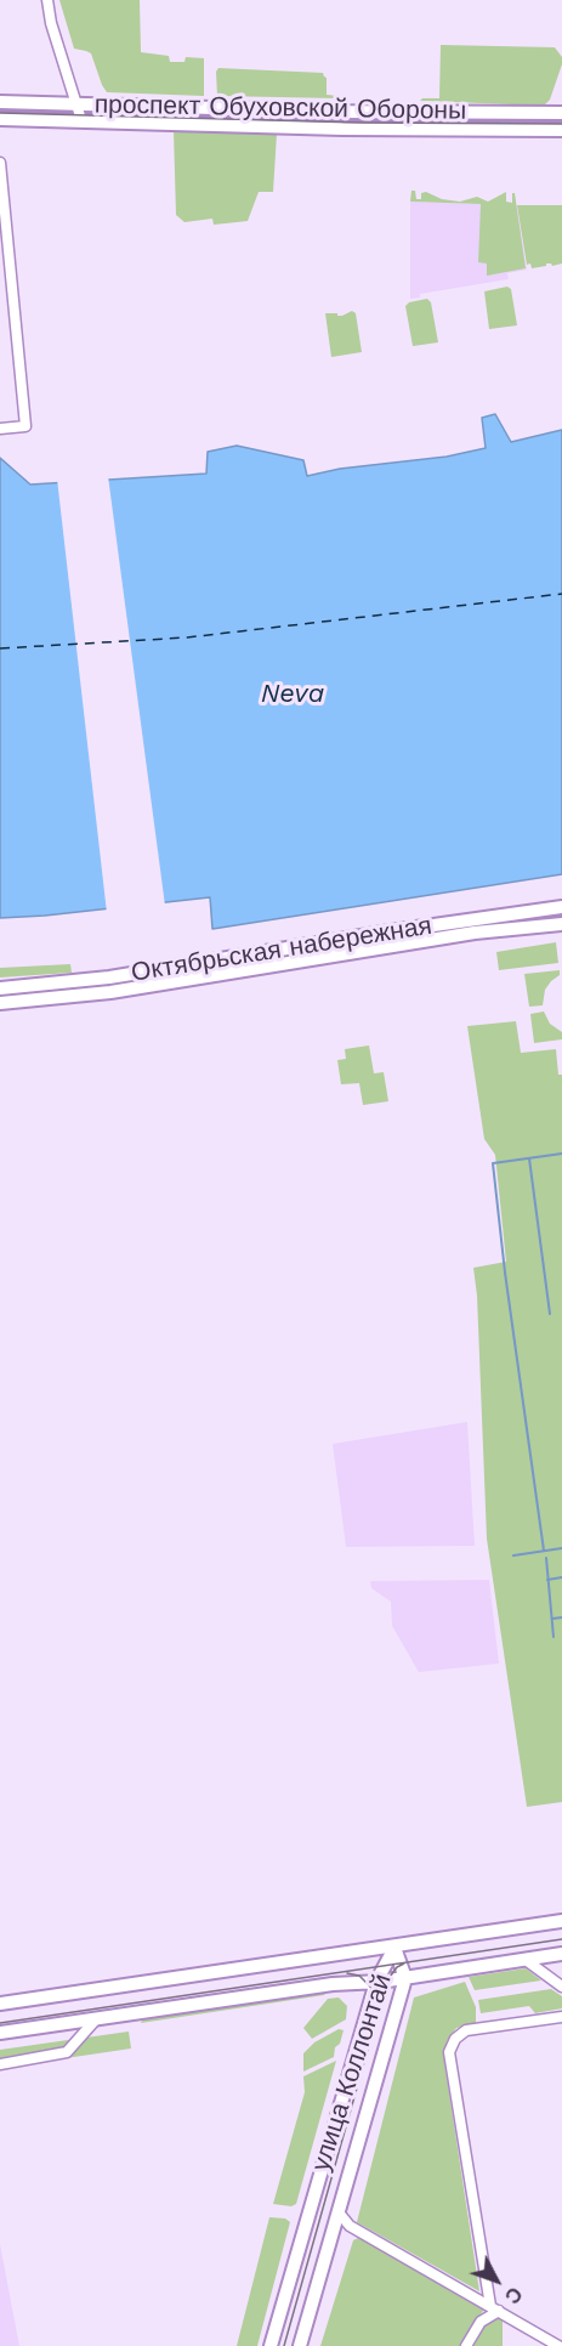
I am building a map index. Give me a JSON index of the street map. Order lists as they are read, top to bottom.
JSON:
{
  "streets": {
    "main road": ["проспект Обуховской Обороны", "Октябрьская набережная", "улица Коллонтай"]
  },
  "water": ["Neva"],
  "north": "bottom right"
}
